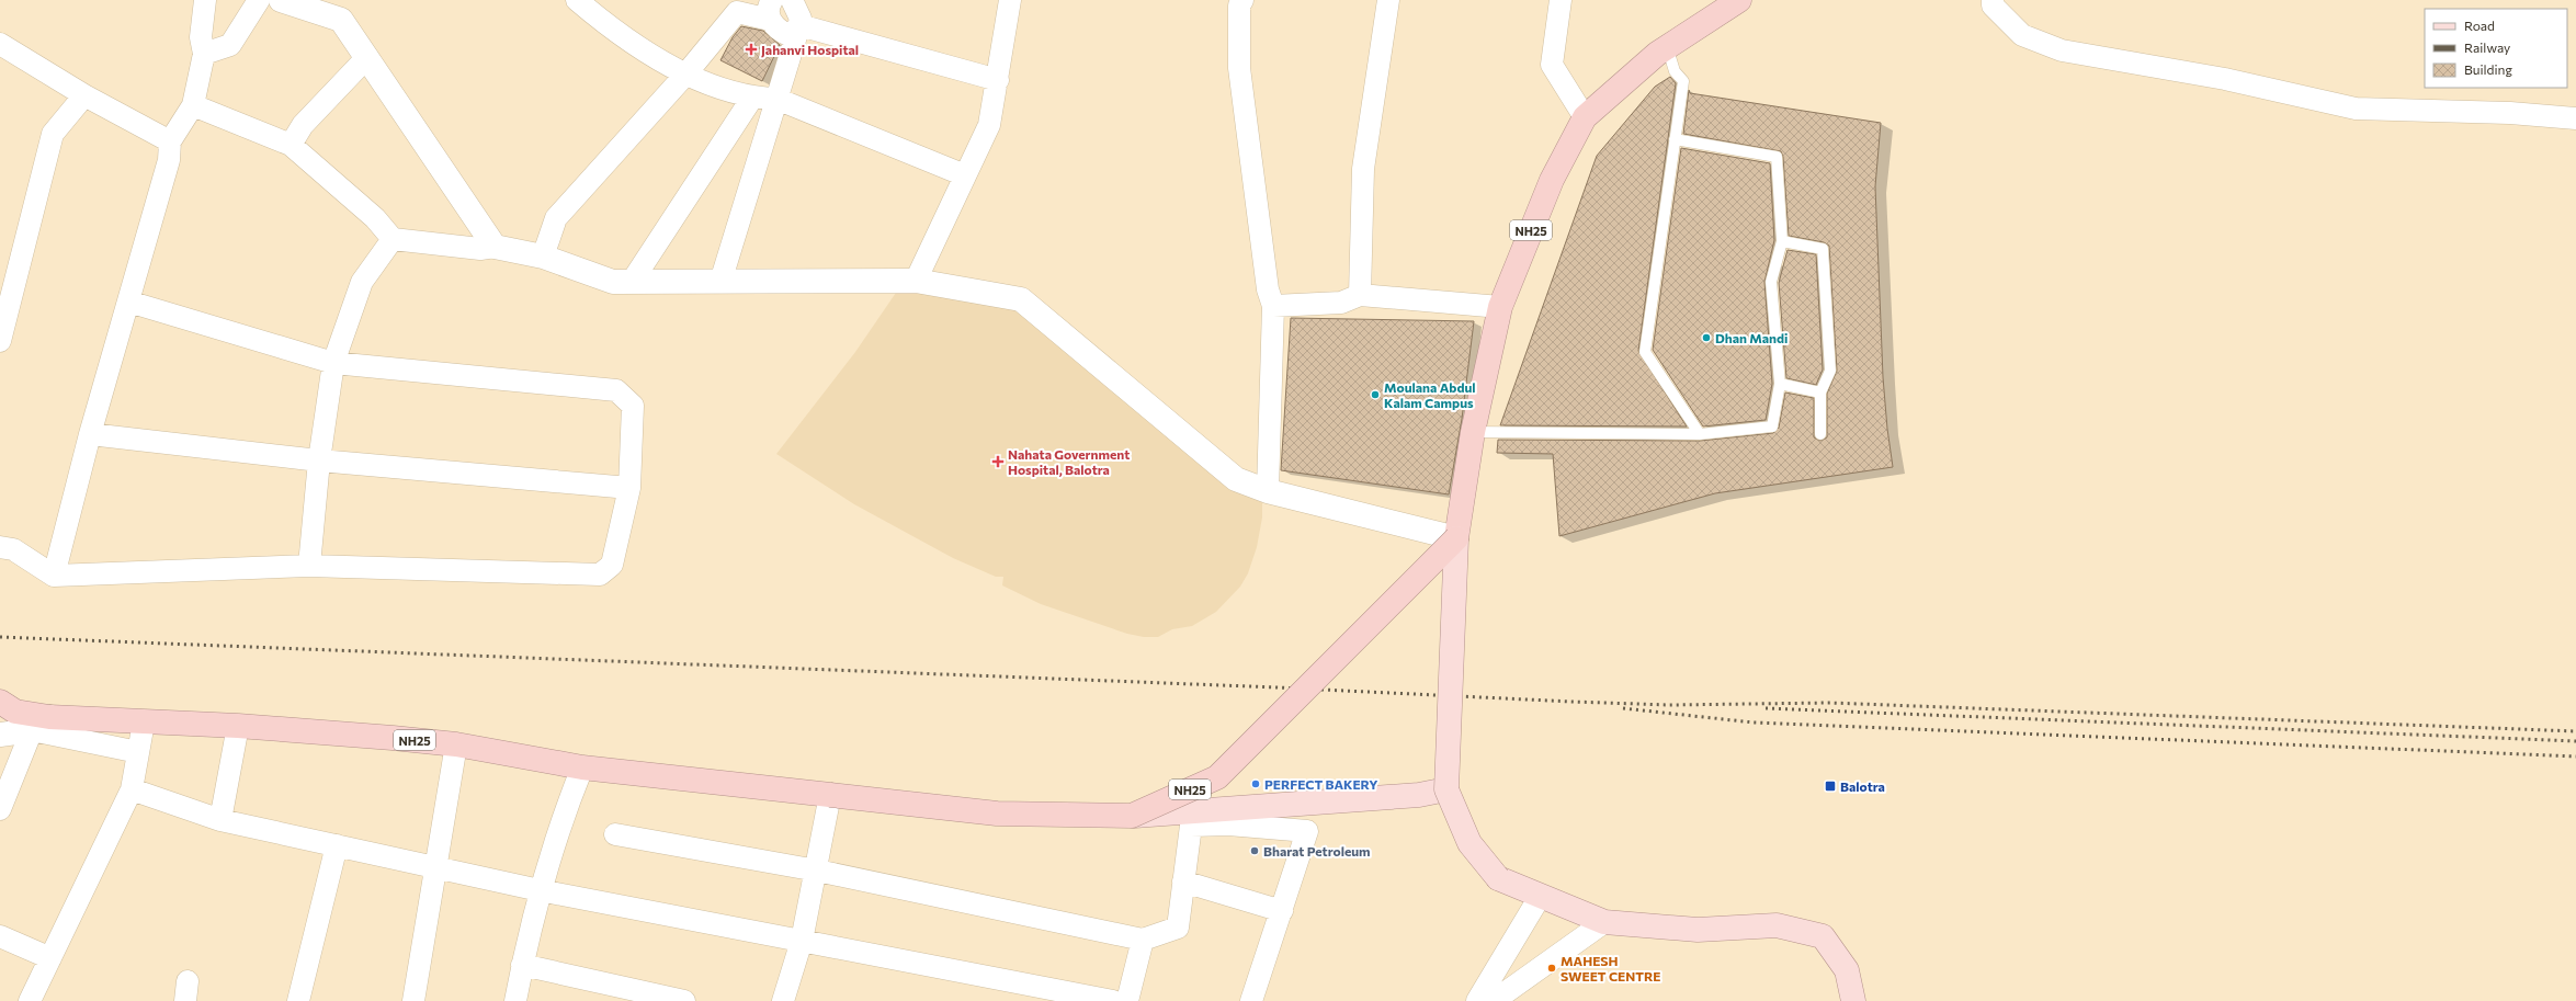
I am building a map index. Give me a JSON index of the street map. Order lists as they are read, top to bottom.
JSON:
{
  "streets": {
    "highway": ["NH25"]
  },
  "places": {
    "health": ["Jahanvi Hospital", "Nahata Government Hospital, Balotra"],
    "other": [
      "Dhan Mandi",
      "Moulana Abdul Kalam Campus",
      "PERFECT BAKERY",
      "Bharat Petroleum",
      "MAHESH SWEET CENTRE"
    ],
    "transit": ["Balotra"]
  },
  "legend": ["Road", "Railway", "Building"]
}
